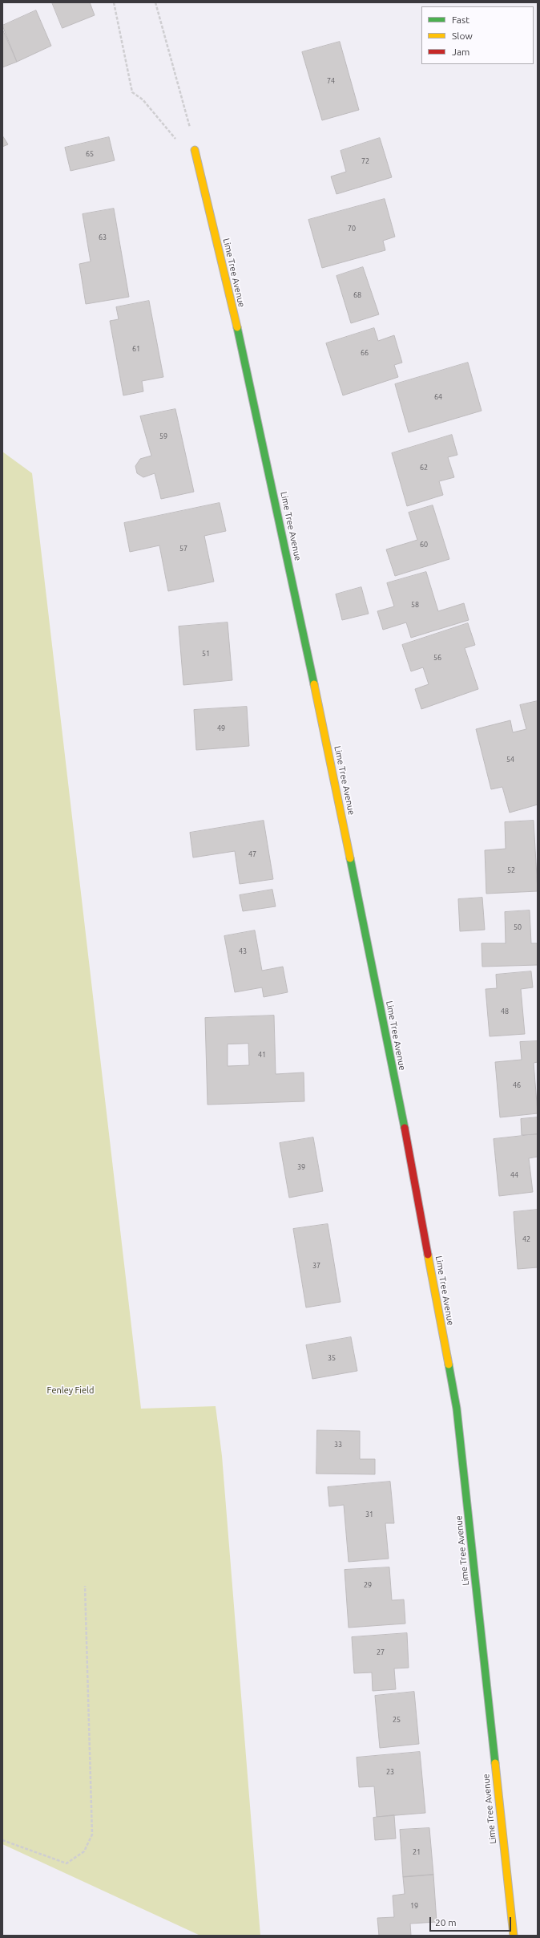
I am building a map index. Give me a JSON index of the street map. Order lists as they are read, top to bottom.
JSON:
{
  "streets": {
    "street": ["Lime Tree Avenue"]
  },
  "parks": ["Fenley Field"],
  "house_numbers": [
    "74",
    "65",
    "72",
    "70",
    "63",
    "68",
    "61",
    "66",
    "64",
    "59",
    "62",
    "60",
    "57",
    "58",
    "51",
    "56",
    "49",
    "54",
    "47",
    "52",
    "50",
    "43",
    "48",
    "41",
    "46",
    "39",
    "44",
    "42",
    "37",
    "35",
    "33",
    "31",
    "29",
    "27",
    "25",
    "23",
    "21",
    "19"
  ],
  "legend": ["Fast", "Slow", "Jam"],
  "scale_bar": "20 m"
}
